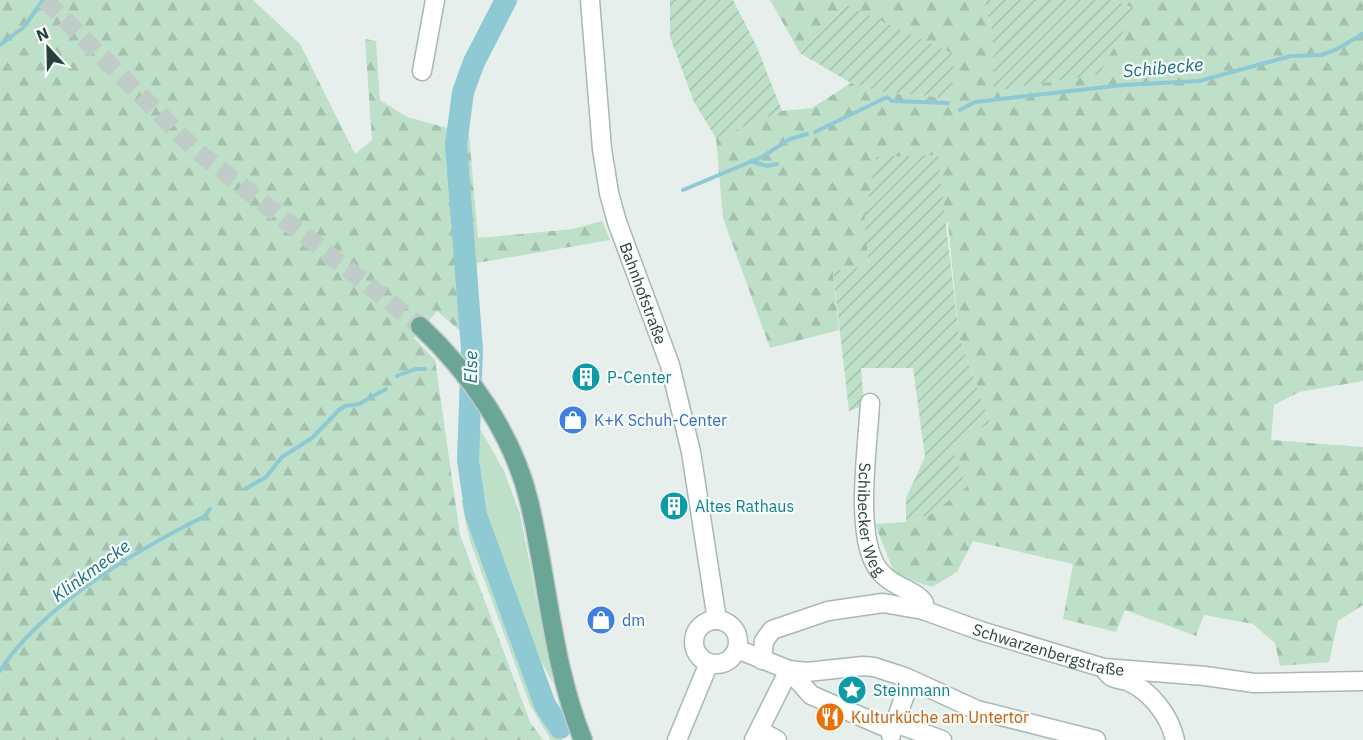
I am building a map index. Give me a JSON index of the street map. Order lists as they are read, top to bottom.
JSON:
{
  "streets": {
    "street": ["Bahnhofstraße", "Schibecker Weg", "Schwarzenbergstraße"]
  },
  "crossings": [
    ["Schibecker Weg", "Schwarzenbergstraße"]
  ],
  "water": ["Schibecke", "Else", "Klinkmecke"],
  "places": {
    "building": ["P-Center", "Altes Rathaus"],
    "shop": ["K+K Schuh-Center", "dm"],
    "place": ["Steinmann"],
    "restaurant": ["Kulturküche am Untertor"]
  },
  "north": "top"
}
